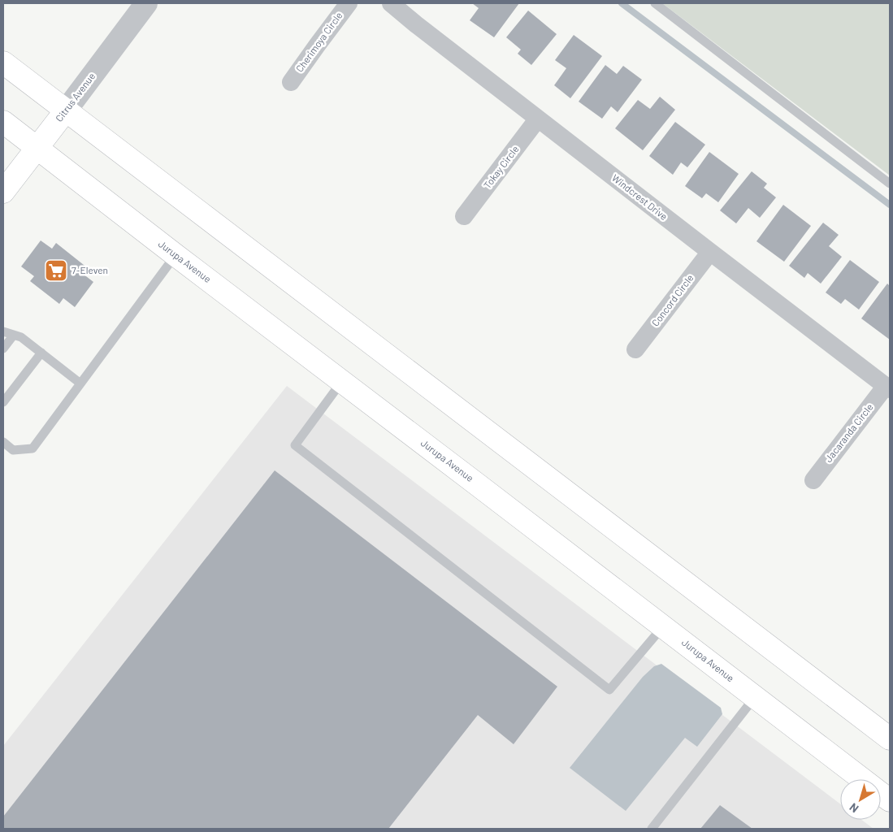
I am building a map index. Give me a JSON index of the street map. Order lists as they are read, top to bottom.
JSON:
{
  "streets": {
    "main road": ["Citrus Avenue", "Jurupa Avenue"],
    "street": [
      "Cherimoya Circle",
      "Tokay Circle",
      "Windcrest Drive",
      "Concord Circle",
      "Jacaranda Circle"
    ]
  },
  "crossings": [
    ["Citrus Avenue", "Jurupa Avenue"],
    ["Tokay Circle", "Windcrest Drive"],
    ["Windcrest Drive", "Concord Circle"],
    ["Windcrest Drive", "Jacaranda Circle"]
  ],
  "places": {
    "supermarket": ["7-Eleven"]
  },
  "north": "bottom left"
}
